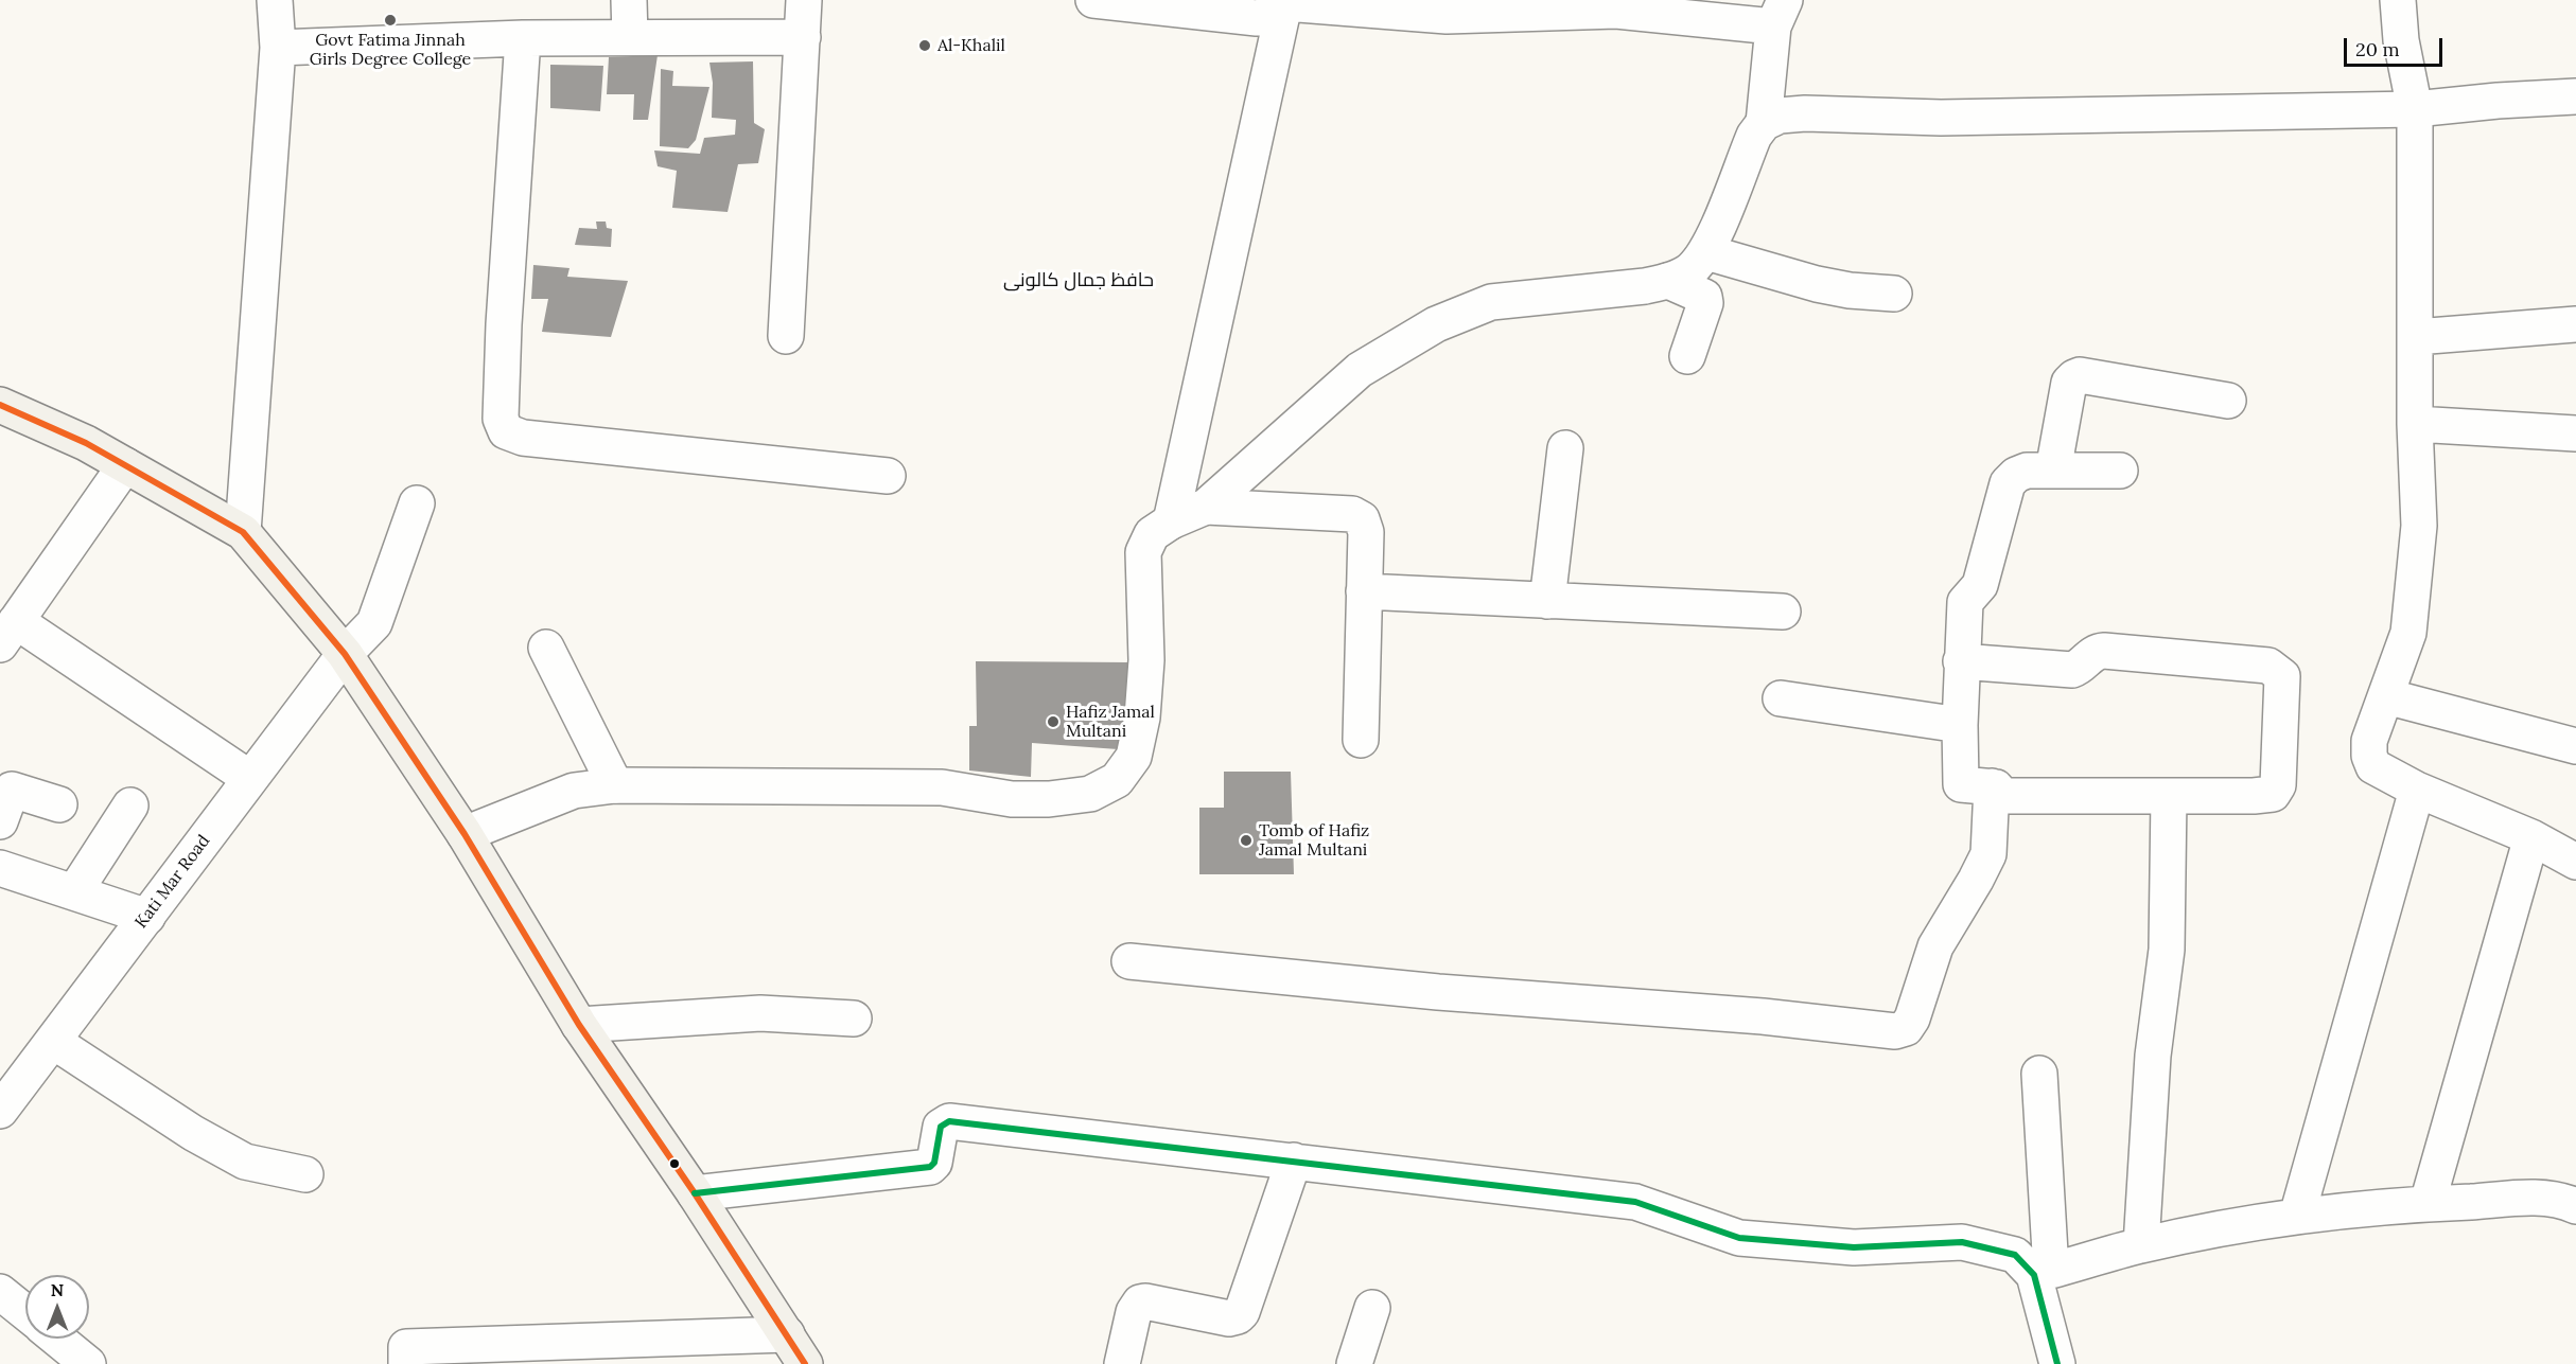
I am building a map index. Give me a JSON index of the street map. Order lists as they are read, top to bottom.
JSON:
{
  "streets": {
    "street": ["Kati Mar Road"]
  },
  "districts": ["حافظ جمال کالونی"],
  "places": [
    "Govt Fatima Jinnah Girls Degree College",
    "Al-Khalil",
    "Hafiz Jamal Multani",
    "Tomb of Hafiz Jamal Multani"
  ],
  "scale_bar": "20 m",
  "north": "top"
}
